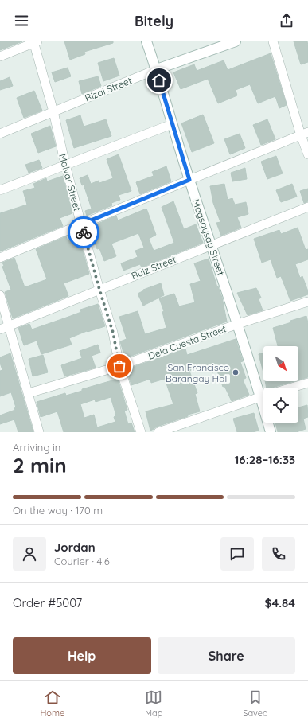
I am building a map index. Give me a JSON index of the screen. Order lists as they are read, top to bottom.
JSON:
{
  "streets": {
    "main road": ["Rizal Street", "Magsaysay Street"],
    "street": ["Malvar Street", "Ruiz Street", "Dela Cuesta Street"]
  },
  "crossings": [
    ["Rizal Street", "Malvar Street"],
    ["Rizal Street", "Magsaysay Street"],
    ["Malvar Street", "Ruiz Street"],
    ["Malvar Street", "Dela Cuesta Street"],
    ["Magsaysay Street", "Ruiz Street"],
    ["Magsaysay Street", "Dela Cuesta Street"]
  ],
  "places": ["San Francisco Barangay Hall"],
  "north": "bottom right",
  "page": {
    "header": "Bitely",
    "heading": ["2 min", "Arriving in", "16:28–16:33"],
    "panel": [
      "Jordan",
      "Courier · 4.6",
      "Order #5007",
      "$4.84"
    ],
    "bar": "On the way · 170 m",
    "buttons": ["Help", "Share"],
    "tabs": ["Home", "Map", "Saved"]
  }
}
